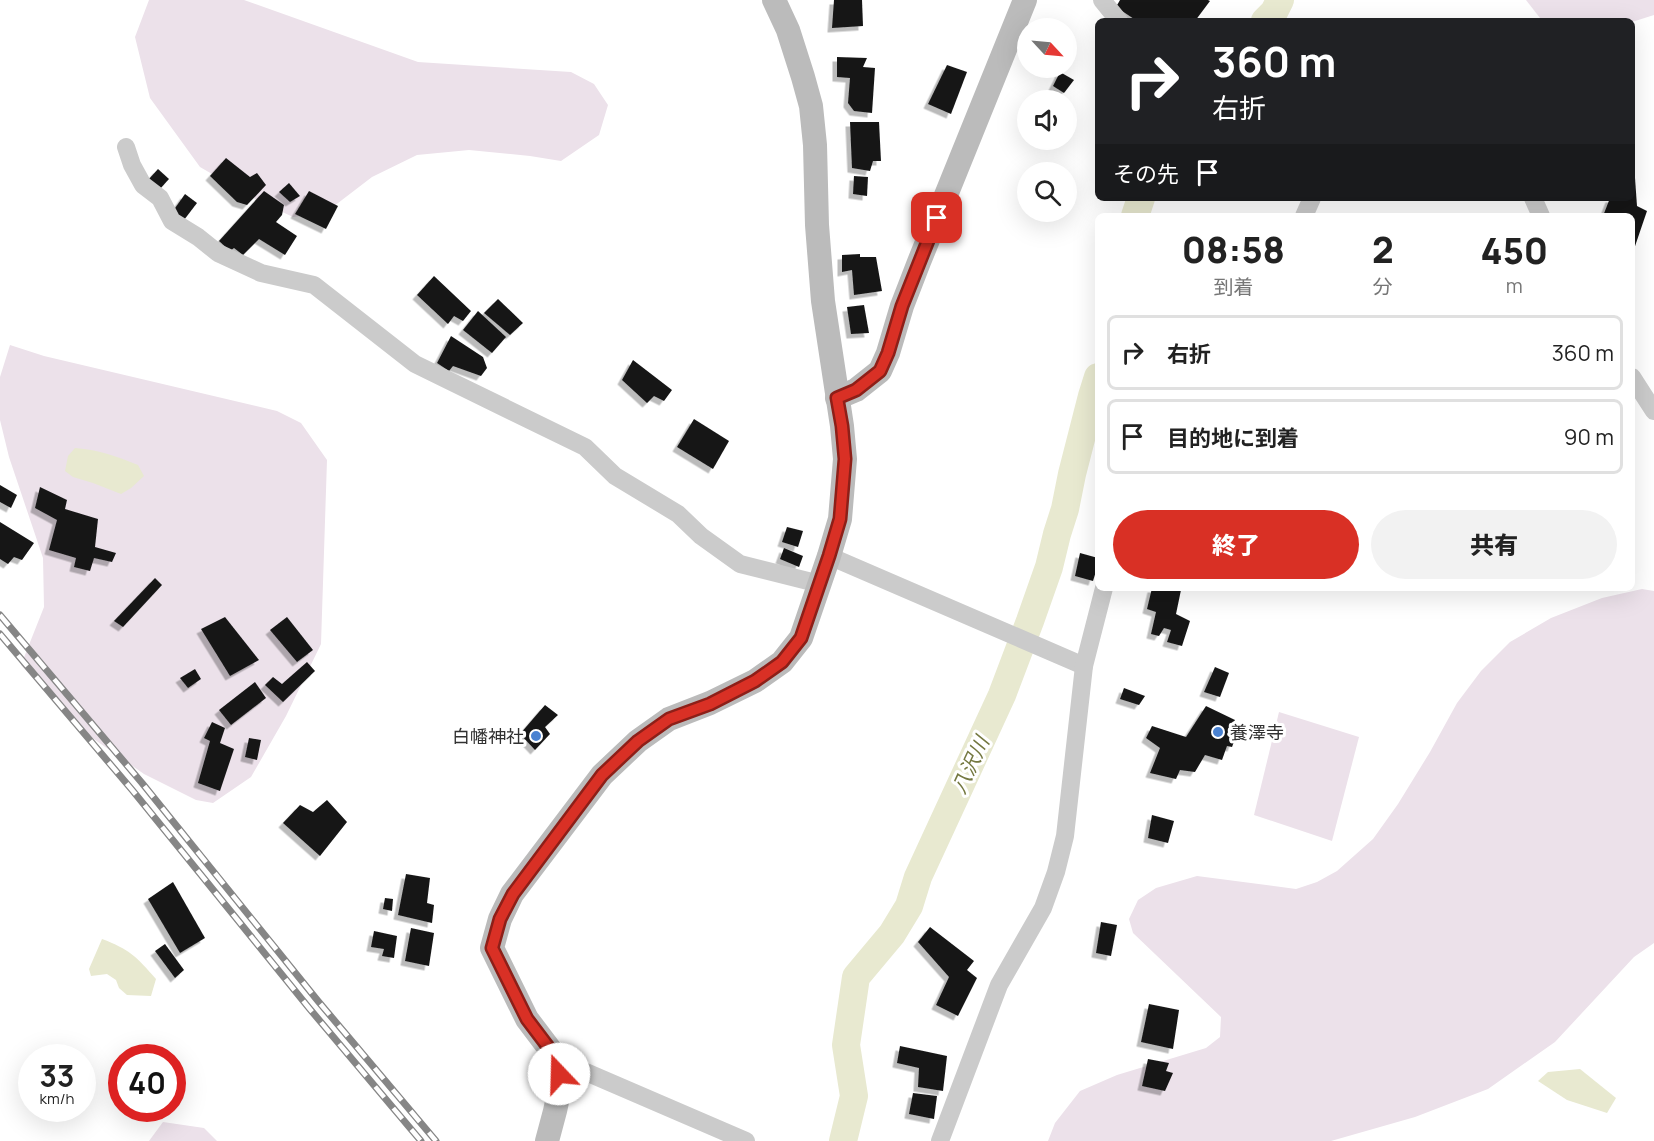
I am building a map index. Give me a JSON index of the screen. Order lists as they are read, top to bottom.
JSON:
{
  "water": ["八沢川"],
  "places": ["養澤寺", "白幡神社"],
  "north": "bottom right",
  "page": {
    "turn": ["360 m", "右折"],
    "then": "その先",
    "eta": [
      "08:58",
      "到着",
      "2",
      "分",
      "450",
      "m"
    ],
    "list": [
      {
        "name": "右折",
        "value": "360 m"
      },
      {
        "name": "目的地に到着",
        "value": "90 m"
      }
    ],
    "buttons": ["終了", "共有"],
    "speed": "33 km/h",
    "limit": "40"
  }
}
